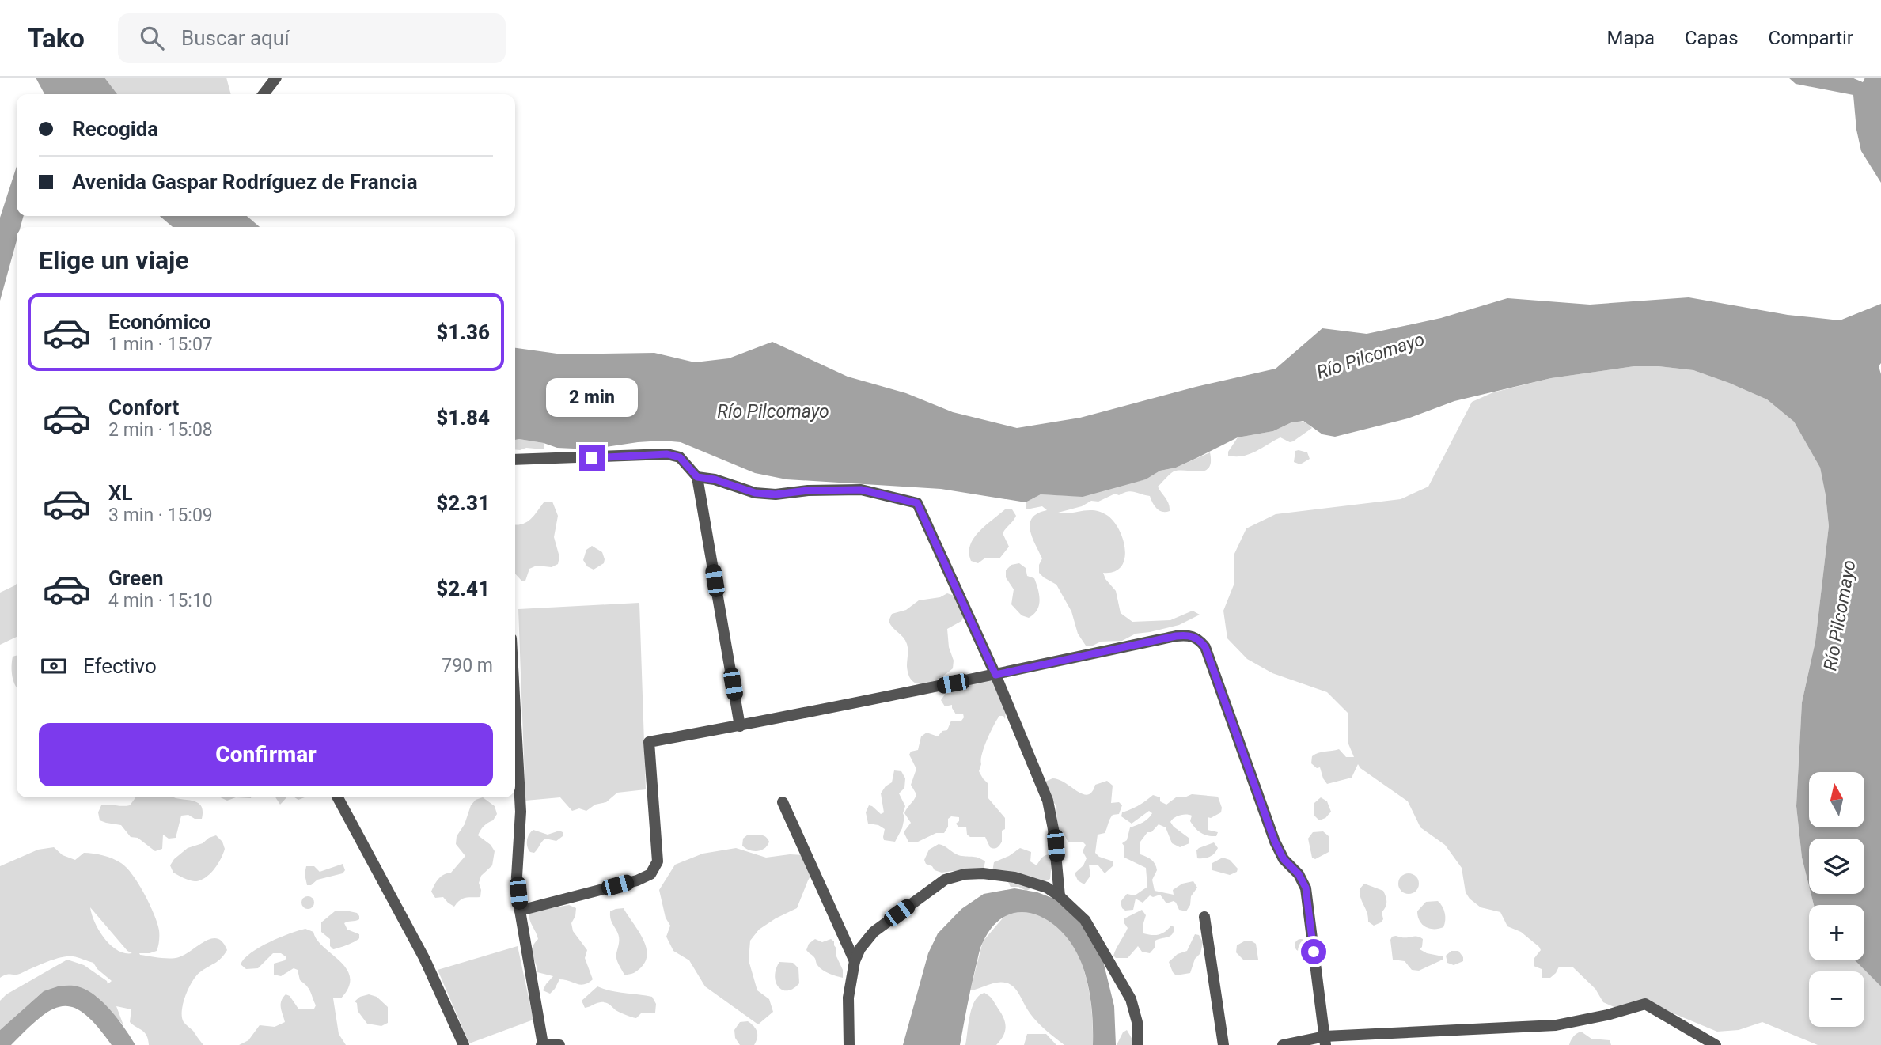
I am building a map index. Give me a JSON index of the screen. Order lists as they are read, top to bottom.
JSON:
{
  "water": ["Río Pilcomayo"],
  "north": "top",
  "page": {
    "header": "Tako",
    "search": "Buscar aquí",
    "nav": ["Mapa", "Capas", "Compartir"],
    "banner": ["Recogida", "Avenida Gaspar Rodríguez de Francia"],
    "heading": "Elige un viaje",
    "list": [
      {
        "name": "Económico",
        "note": "1 min · 15:07",
        "value": "$1.36"
      },
      {
        "name": "Confort",
        "note": "2 min · 15:08",
        "value": "$1.84"
      },
      {
        "name": "XL",
        "note": "3 min · 15:09",
        "value": "$2.31"
      },
      {
        "name": "Green",
        "note": "4 min · 15:10",
        "value": "$2.41"
      }
    ],
    "bubble": "2 min",
    "pay": ["Efectivo", "790 m"],
    "buttons": "Confirmar",
    "map_buttons": ["+", "−"]
  }
}
